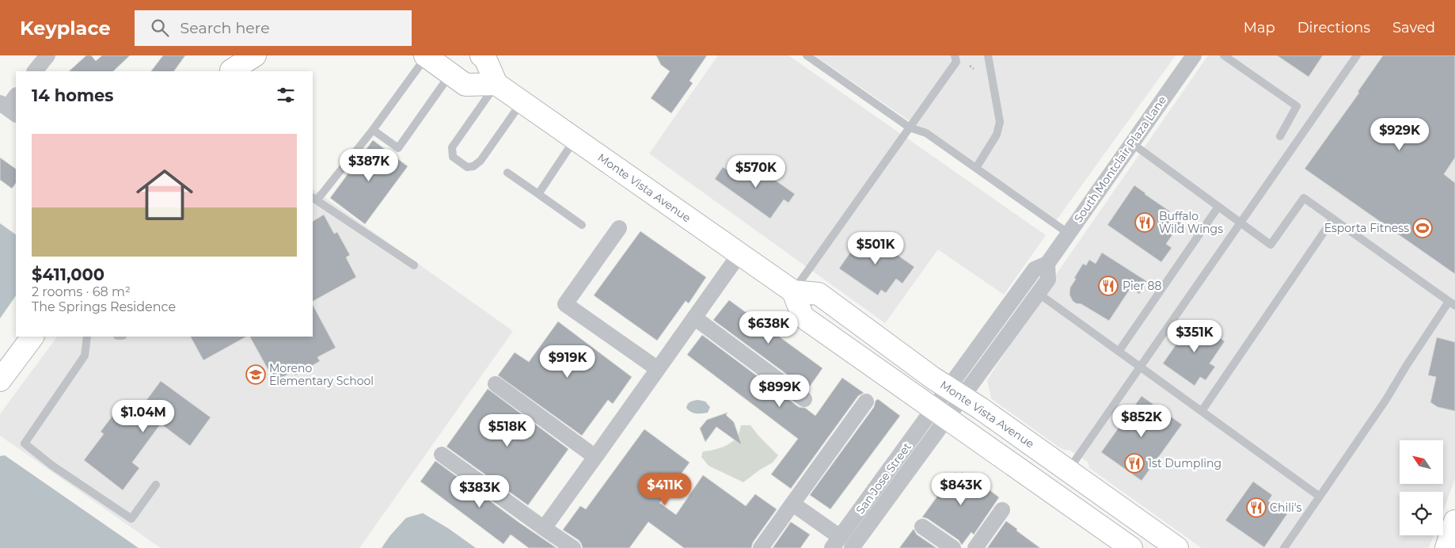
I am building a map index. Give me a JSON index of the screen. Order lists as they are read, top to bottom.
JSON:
{
  "streets": {
    "main road": ["Monte Vista Avenue"],
    "street": ["South Montclair Plaza Lane", "San Jose Street"]
  },
  "crossings": [
    ["South Montclair Plaza Lane", "Monte Vista Avenue"],
    ["South Montclair Plaza Lane", "San Jose Street"]
  ],
  "places": {
    "restaurant": [
      "Buffalo Wild Wings",
      "Pier 88",
      "1st Dumpling",
      "Chili's"
    ],
    "sports": ["Esporta Fitness"],
    "school or university": ["Moreno Elementary School"]
  },
  "north": "top left",
  "page": {
    "header": "Keyplace",
    "search": "Search here",
    "nav": ["Map", "Directions", "Saved"],
    "heading": "14 homes",
    "price": [
      "$929K",
      "$387K",
      "$570K",
      "$501K",
      "$638K",
      "$351K",
      "$919K",
      "$899K",
      "$1.04M",
      "$852K",
      "$518K",
      "$411K",
      "$843K",
      "$383K"
    ],
    "list": [
      {
        "name": "$411,000",
        "note": "2 rooms · 68 m² · The Springs Residence"
      }
    ]
  }
}
